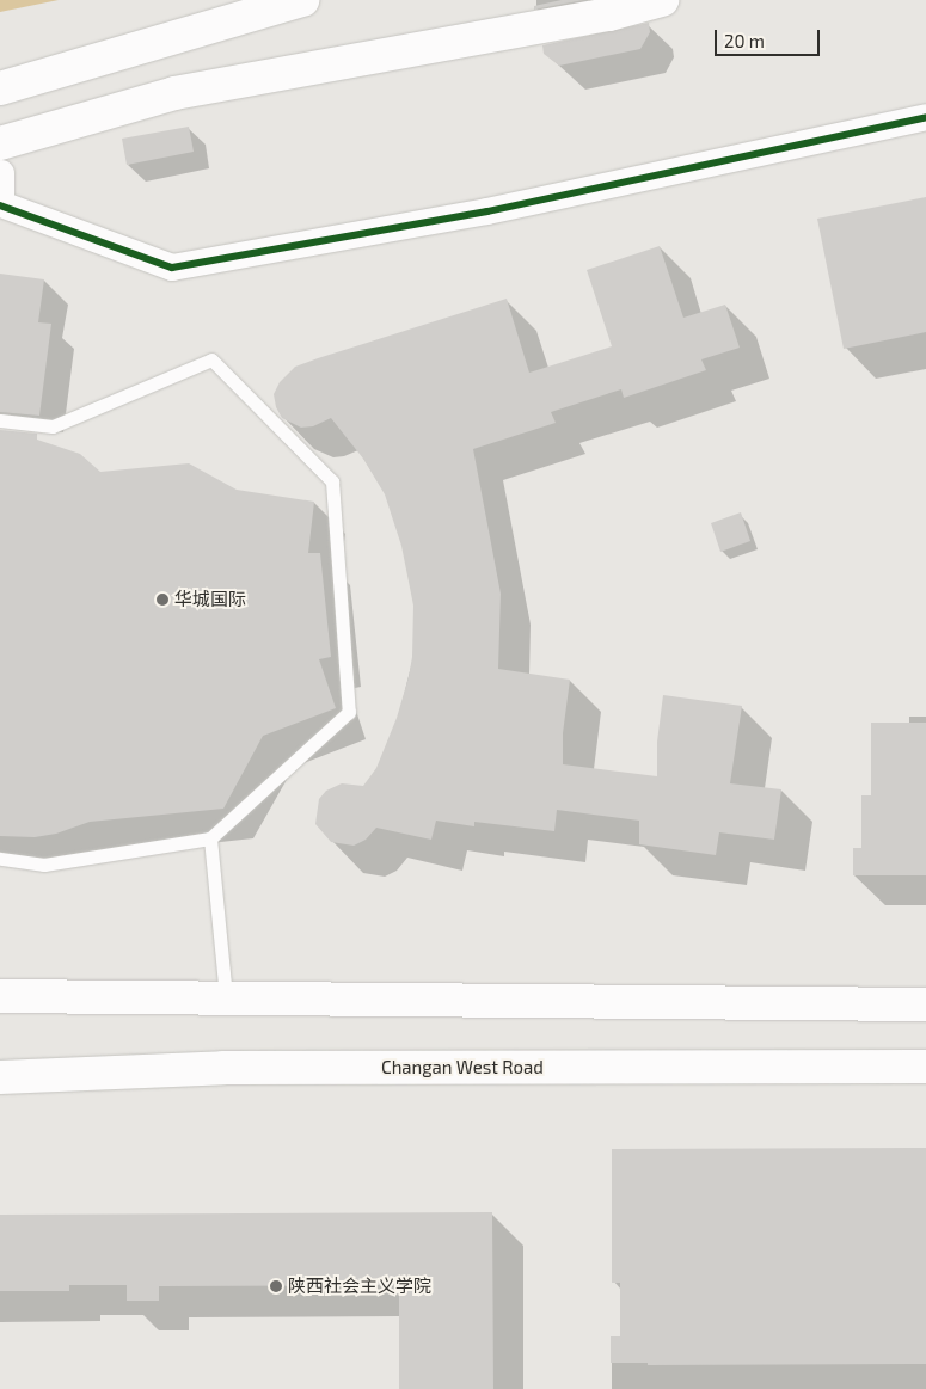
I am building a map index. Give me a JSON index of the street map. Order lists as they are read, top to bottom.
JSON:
{
  "streets": {
    "main road": ["Changan West Road"]
  },
  "places": ["华城国际", "陕西社会主义学院"],
  "scale_bar": "20 m"
}
